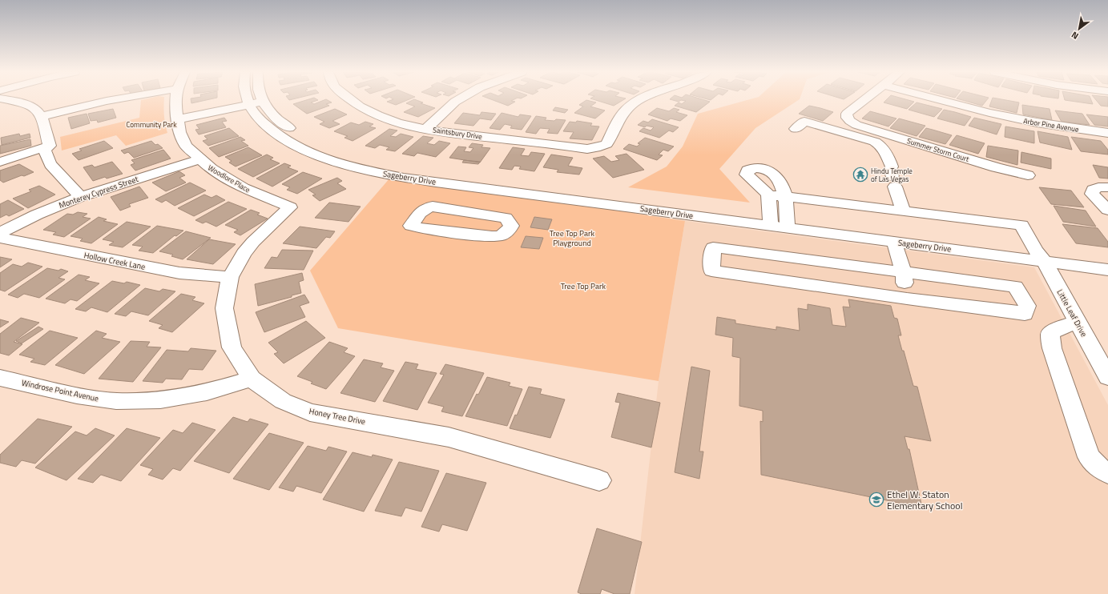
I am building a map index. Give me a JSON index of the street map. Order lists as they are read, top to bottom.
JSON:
{
  "streets": {
    "street": [
      "Arbor Pine Avenue",
      "Saintsbury Drive",
      "Summer Storm Court",
      "Sageberry Drive",
      "Woodlore Place",
      "Monterey Cypress Street",
      "Hollow Creek Lane",
      "Little Leaf Drive",
      "Windrose Point Avenue",
      "Honey Tree Drive"
    ]
  },
  "crossings": [
    ["Sageberry Drive", "Little Leaf Drive"],
    ["Woodlore Place", "Monterey Cypress Street"],
    ["Woodlore Place", "Honey Tree Drive"],
    ["Hollow Creek Lane", "Honey Tree Drive"],
    ["Windrose Point Avenue", "Honey Tree Drive"]
  ],
  "parks": ["Community Park", "Tree Top Park Playground", "Tree Top Park"],
  "places": {
    "temple": ["Hindu Temple of Las Vegas"],
    "school or university": ["Ethel W. Staton Elementary School"]
  },
  "north": "bottom left"
}
